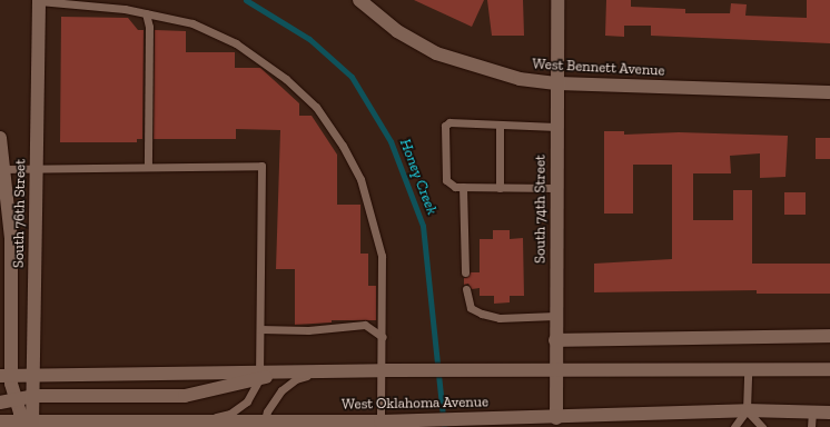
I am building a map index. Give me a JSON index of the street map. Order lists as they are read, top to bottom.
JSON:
{
  "streets": {
    "main road": [
      "West Bennett Avenue",
      "South 74th Street",
      "South 76th Street",
      "West Oklahoma Avenue"
    ]
  },
  "crossings": [
    ["West Bennett Avenue", "South 74th Street"],
    ["South 74th Street", "West Oklahoma Avenue"],
    ["South 76th Street", "West Oklahoma Avenue"]
  ],
  "water": ["Honey Creek"]
}
